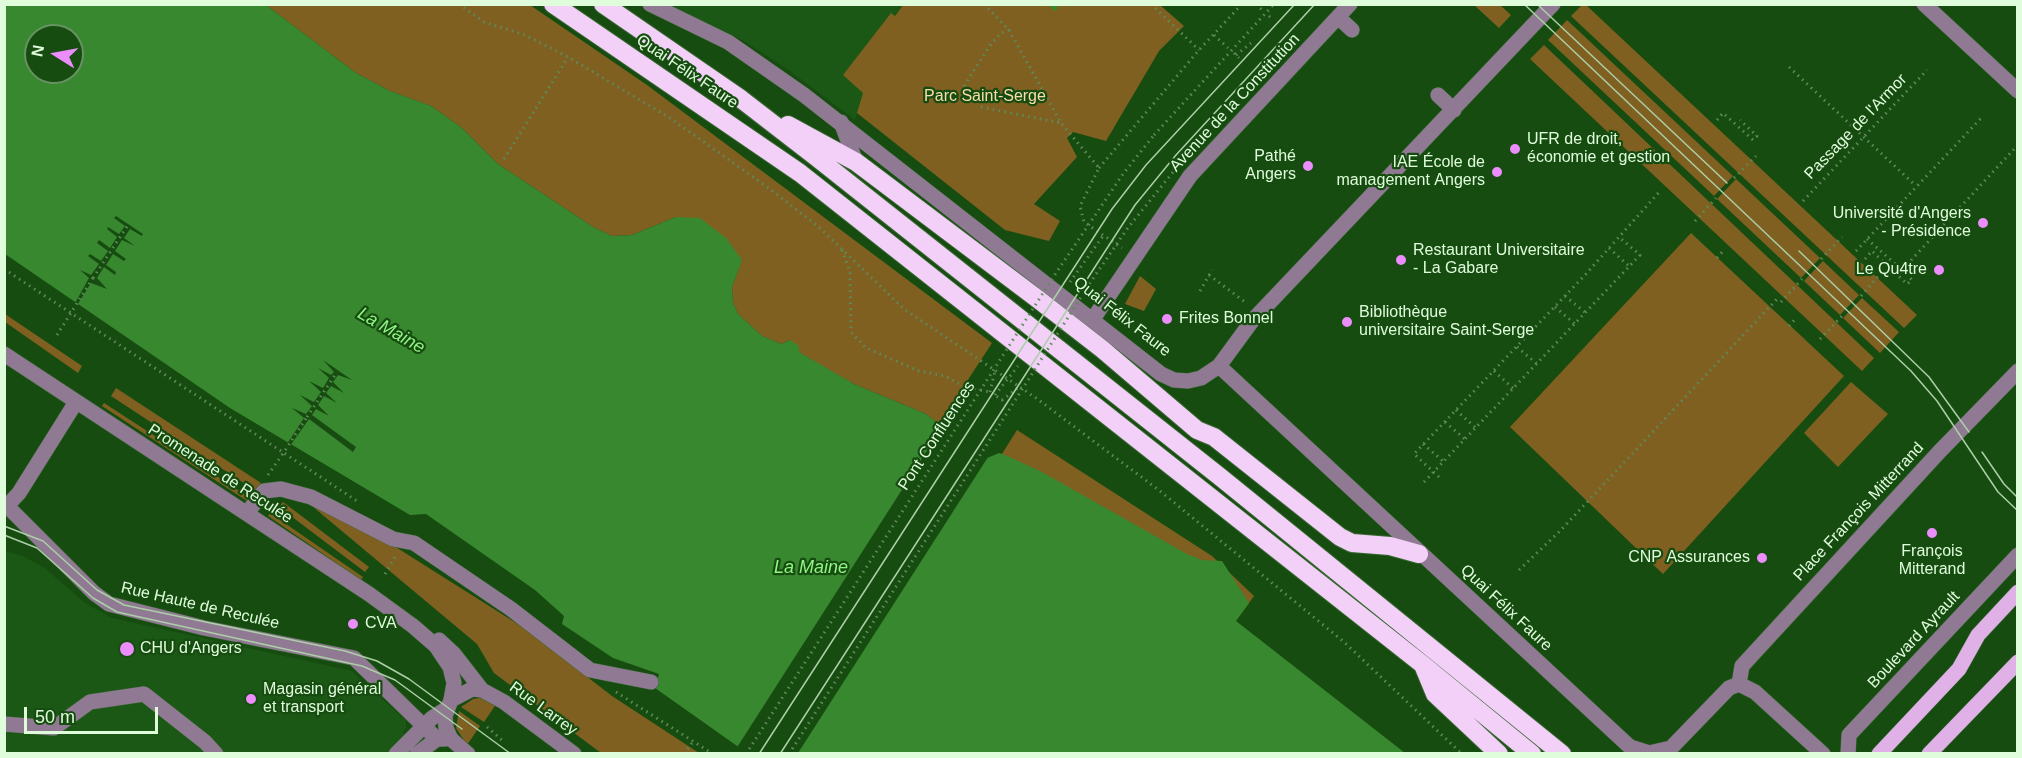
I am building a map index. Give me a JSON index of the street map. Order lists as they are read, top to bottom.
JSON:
{
  "streets": {
    "highway": ["Quai Félix Faure"],
    "street": [
      "Avenue de la Constitution",
      "Promenade de Reculée",
      "Place François Mitterrand",
      "Rue Haute de Reculée",
      "Boulevard Ayrault",
      "Rue Larrey"
    ],
    "path": ["Passage de l'Armor", "Pont Confluences"]
  },
  "crossings": [
    ["Quai Félix Faure", "Avenue de la Constitution"],
    ["Promenade de Reculée", "Rue Larrey"],
    ["Rue Haute de Reculée", "Rue Larrey"]
  ],
  "water": ["La Maine"],
  "parks": ["Parc Saint-Serge"],
  "places": [
    "UFR de droit, économie et gestion",
    "Pathé Angers",
    "IAE École de management Angers",
    "Université d'Angers - Présidence",
    "Restaurant Universitaire - La Gabare",
    "Le Qu4tre",
    "Frites Bonnel",
    "Bibliothèque universitaire Saint-Serge",
    "François Mitterand",
    "CNP Assurances",
    "CVA",
    "CHU d'Angers",
    "Magasin général et transport"
  ],
  "scale_bar": "50 m",
  "north": "left"
}
